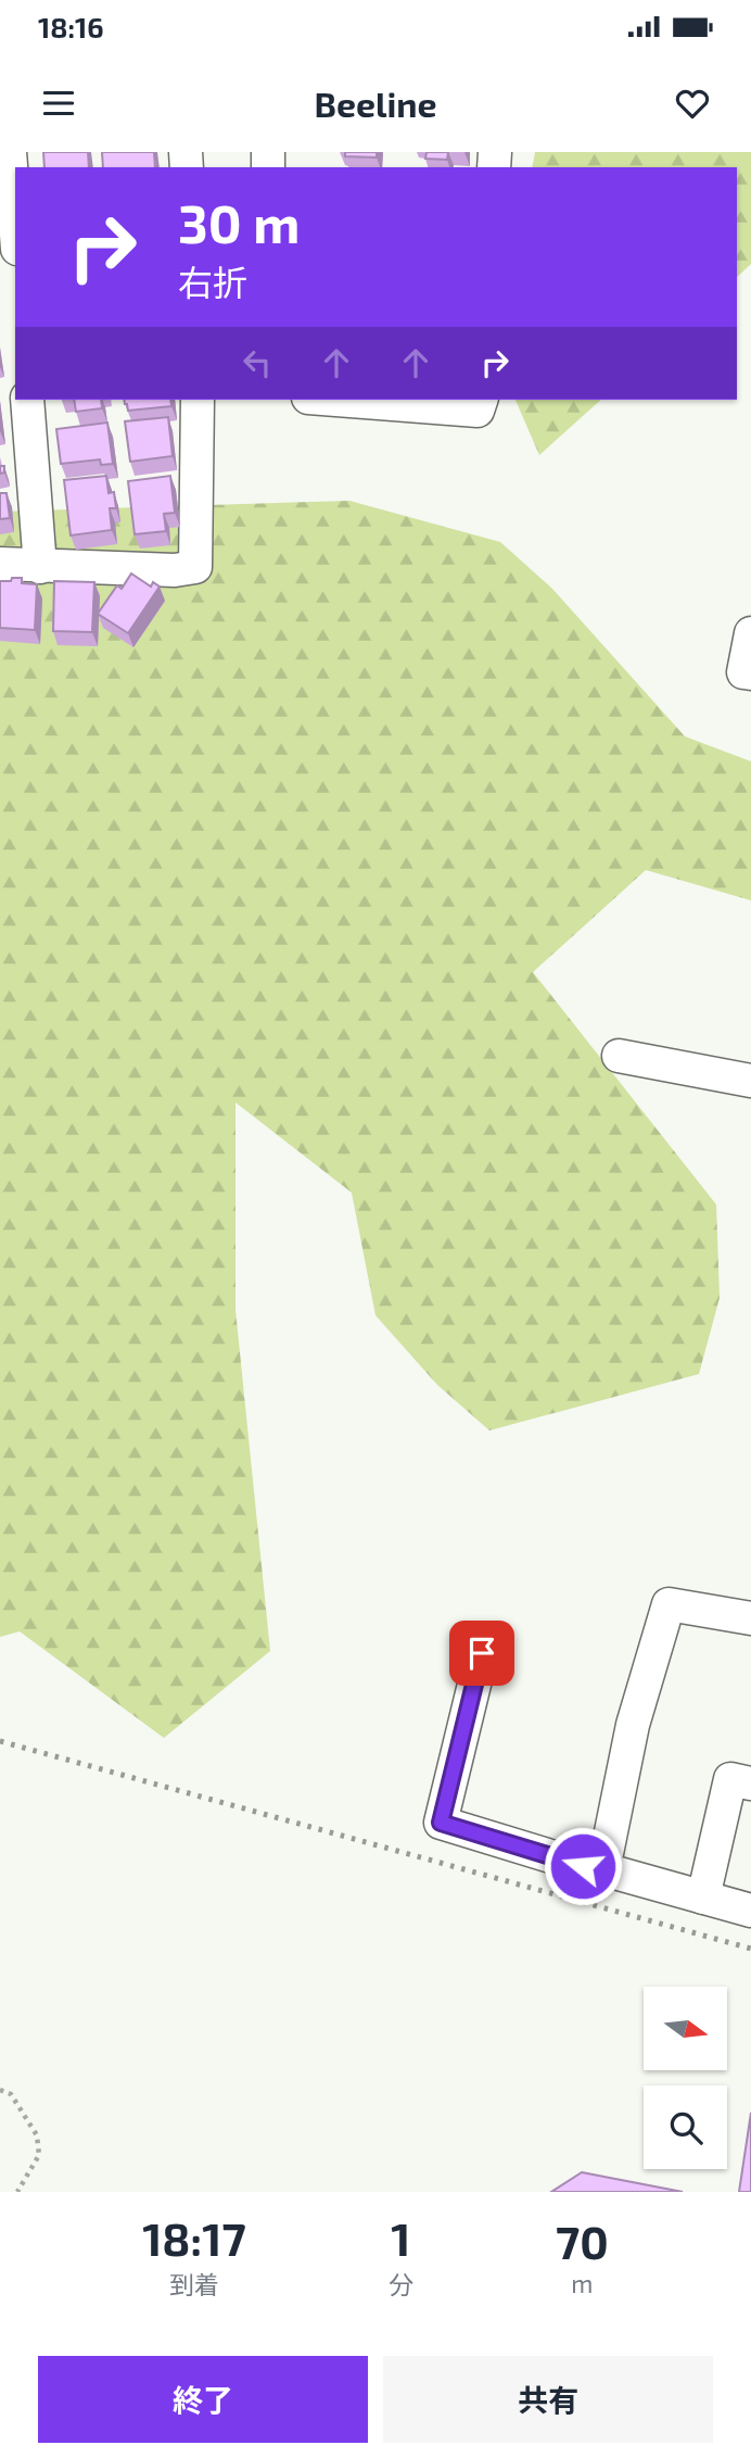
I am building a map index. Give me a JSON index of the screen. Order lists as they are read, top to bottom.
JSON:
{
  "north": "right",
  "page": {
    "status": "18:16",
    "header": "Beeline",
    "turn": ["30 m", "右折"],
    "eta": [
      "18:17",
      "到着",
      "1",
      "分",
      "70",
      "m"
    ],
    "buttons": ["終了", "共有"]
  }
}
